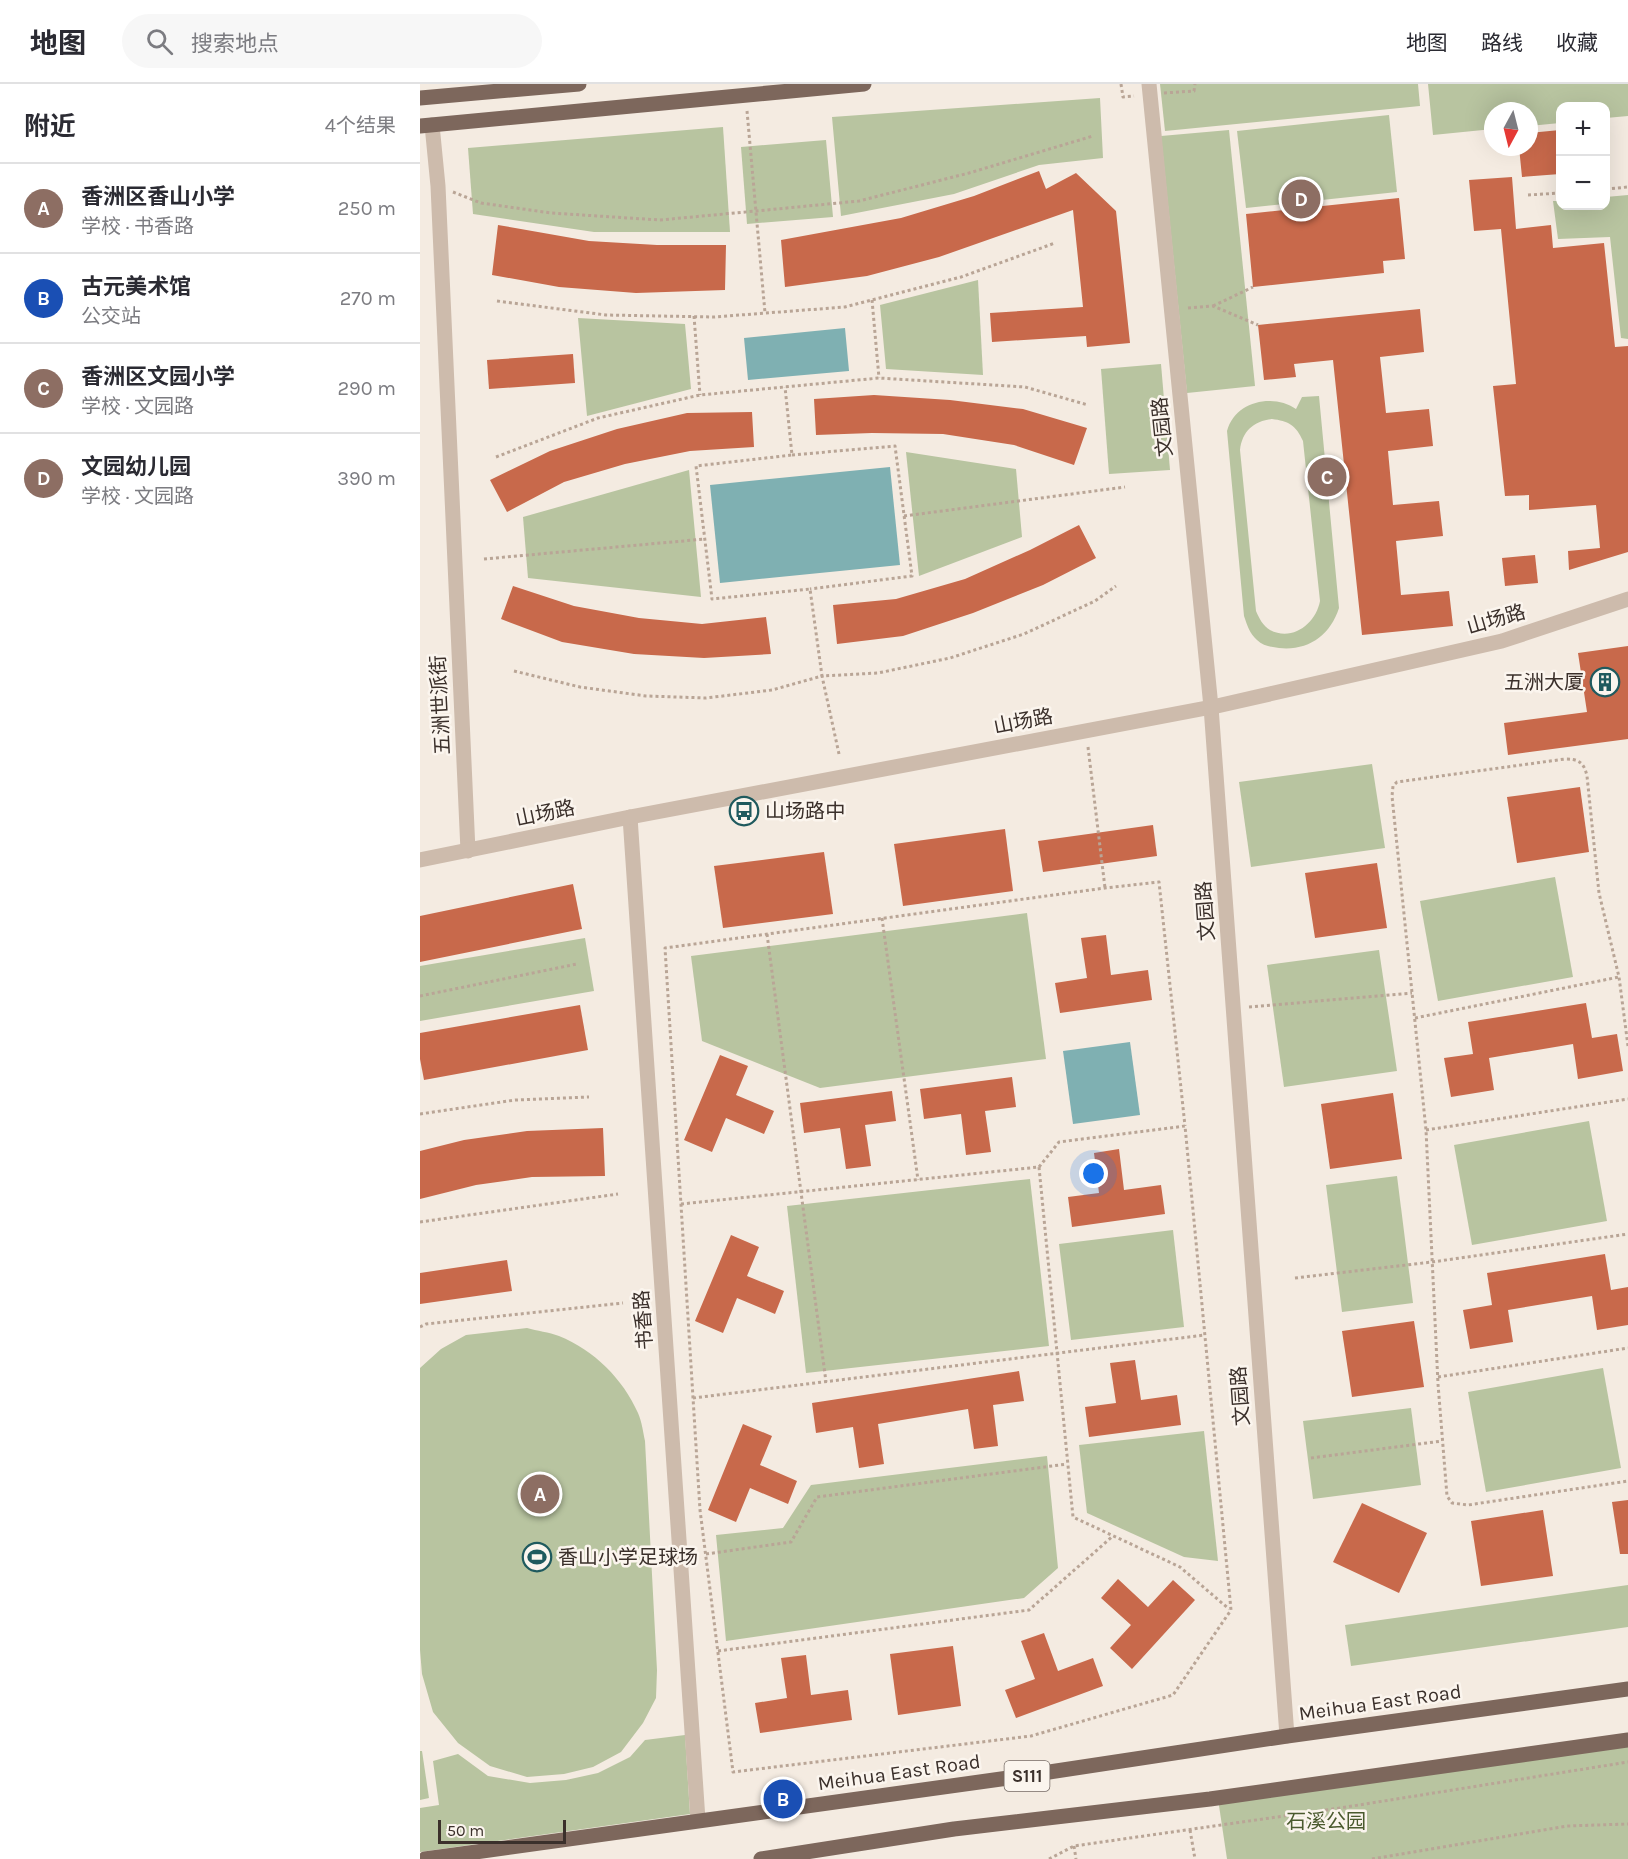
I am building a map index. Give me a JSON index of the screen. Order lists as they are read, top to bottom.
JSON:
{
  "streets": {
    "main road": ["Meihua East Road", "S111"],
    "street": [
      "文园路",
      "山场路",
      "五洲世派街",
      "书香路"
    ]
  },
  "crossings": [
    ["文园路", "山场路"],
    ["文园路", "Meihua East Road"],
    ["山场路", "五洲世派街"],
    ["山场路", "书香路"],
    ["书香路", "Meihua East Road"]
  ],
  "parks": ["石溪公园"],
  "places": {
    "building": ["五洲大厦"],
    "bus stop": ["山场路中"],
    "sports": ["香山小学足球场"]
  },
  "scale_bar": "50 m",
  "north": "bottom",
  "page": {
    "header": "地图",
    "search": "搜索地点",
    "nav": ["地图", "路线", "收藏"],
    "heading": ["附近", "4个结果"],
    "map_buttons": ["+", "−"],
    "list": [
      {
        "mark": "A",
        "name": "香洲区香山小学",
        "note": "学校 · 书香路",
        "value": "250 m"
      },
      {
        "mark": "B",
        "name": "古元美术馆",
        "note": "公交站",
        "value": "270 m"
      },
      {
        "mark": "C",
        "name": "香洲区文园小学",
        "note": "学校 · 文园路",
        "value": "290 m"
      },
      {
        "mark": "D",
        "name": "文园幼儿园",
        "note": "学校 · 文园路",
        "value": "390 m"
      }
    ],
    "pins": [
      "D",
      "C",
      "A",
      "B"
    ],
    "scale": "50 m"
  }
}
